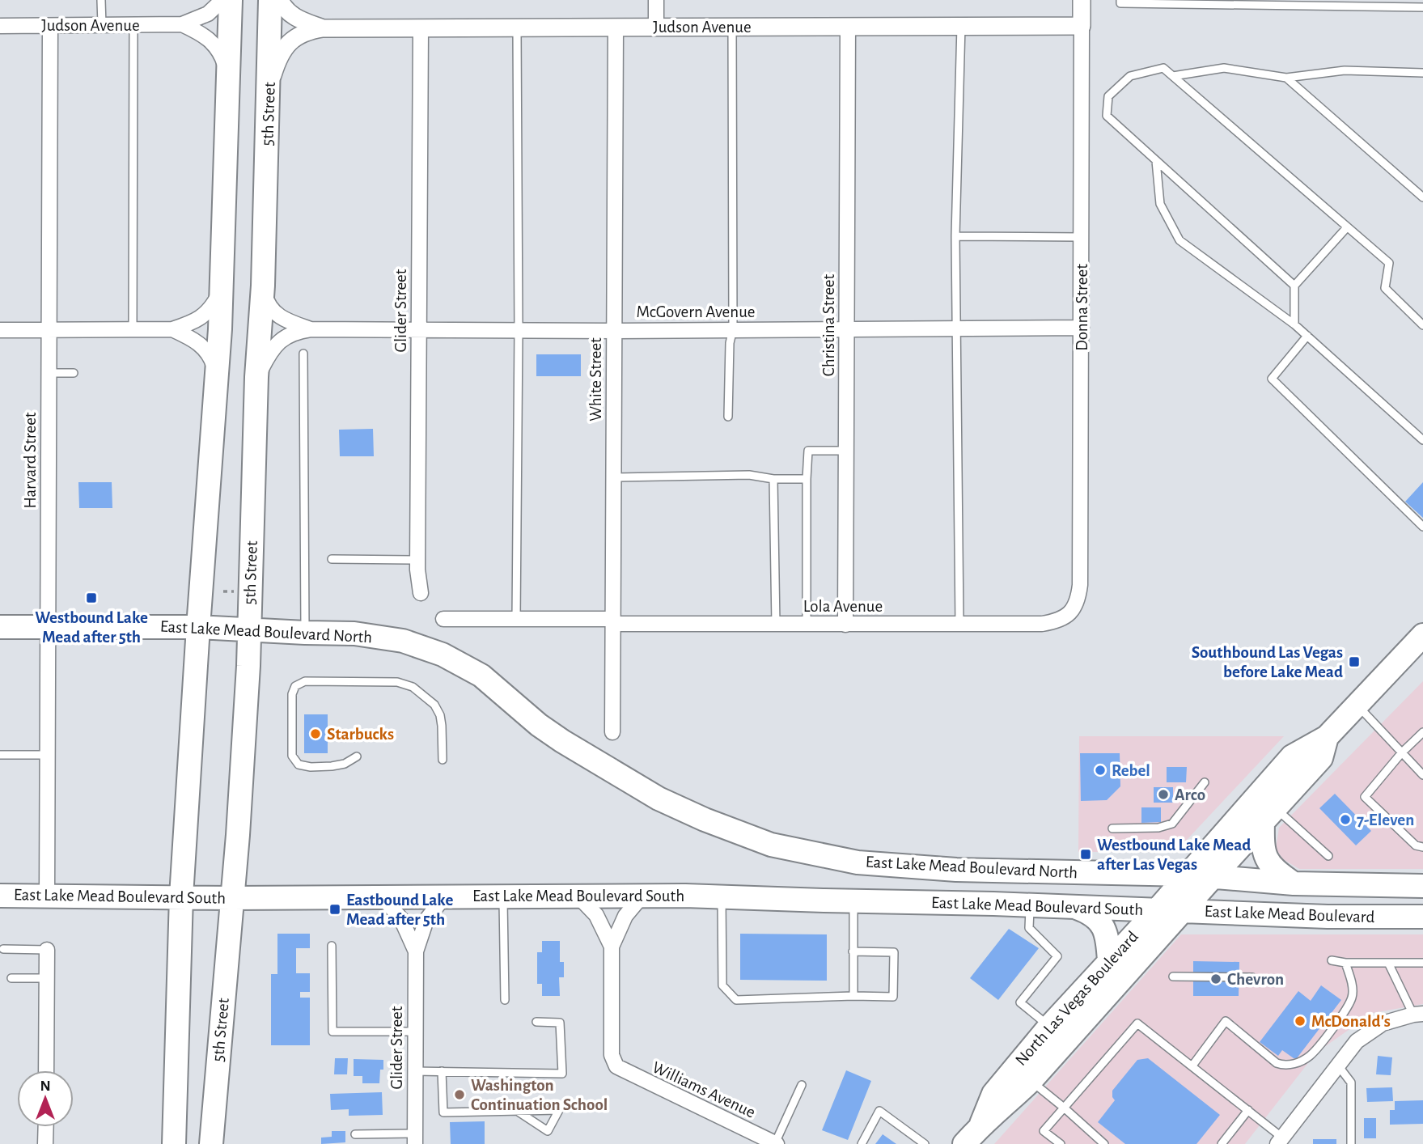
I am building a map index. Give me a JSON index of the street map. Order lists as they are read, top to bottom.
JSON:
{
  "streets": {
    "main road": [
      "5th Street",
      "East Lake Mead Boulevard North",
      "East Lake Mead Boulevard South",
      "East Lake Mead Boulevard",
      "North Las Vegas Boulevard"
    ],
    "street": [
      "Judson Avenue",
      "Donna Street",
      "Glider Street",
      "McGovern Avenue",
      "Christina Street",
      "White Street",
      "Harvard Street",
      "Lola Avenue",
      "Williams Avenue"
    ]
  },
  "crossings": [
    ["Judson Avenue", "5th Street"],
    ["Judson Avenue", "Donna Street"],
    ["Judson Avenue", "Glider Street"],
    ["Judson Avenue", "Christina Street"],
    ["Judson Avenue", "White Street"],
    ["Judson Avenue", "Harvard Street"],
    ["5th Street", "McGovern Avenue"],
    ["5th Street", "East Lake Mead Boulevard North"],
    ["5th Street", "East Lake Mead Boulevard South"],
    ["Donna Street", "McGovern Avenue"],
    ["Donna Street", "Lola Avenue"],
    ["Glider Street", "McGovern Avenue"],
    ["Glider Street", "East Lake Mead Boulevard South"],
    ["McGovern Avenue", "Christina Street"],
    ["McGovern Avenue", "White Street"],
    ["Christina Street", "Lola Avenue"],
    ["White Street", "Lola Avenue"],
    ["Harvard Street", "East Lake Mead Boulevard North"],
    ["Harvard Street", "East Lake Mead Boulevard South"],
    ["East Lake Mead Boulevard North", "East Lake Mead Boulevard"],
    ["East Lake Mead Boulevard North", "North Las Vegas Boulevard"],
    ["East Lake Mead Boulevard South", "East Lake Mead Boulevard"],
    ["East Lake Mead Boulevard South", "North Las Vegas Boulevard"],
    ["East Lake Mead Boulevard", "North Las Vegas Boulevard"]
  ],
  "places": {
    "transit": [
      "Westbound Lake Mead after 5th",
      "Southbound Las Vegas before Lake Mead",
      "Westbound Lake Mead after Las Vegas",
      "Eastbound Lake Mead after 5th"
    ],
    "other": [
      "Starbucks",
      "Rebel",
      "Arco",
      "7-Eleven",
      "Chevron",
      "McDonald's",
      "Washington Continuation School"
    ]
  },
  "north": "top"
}
